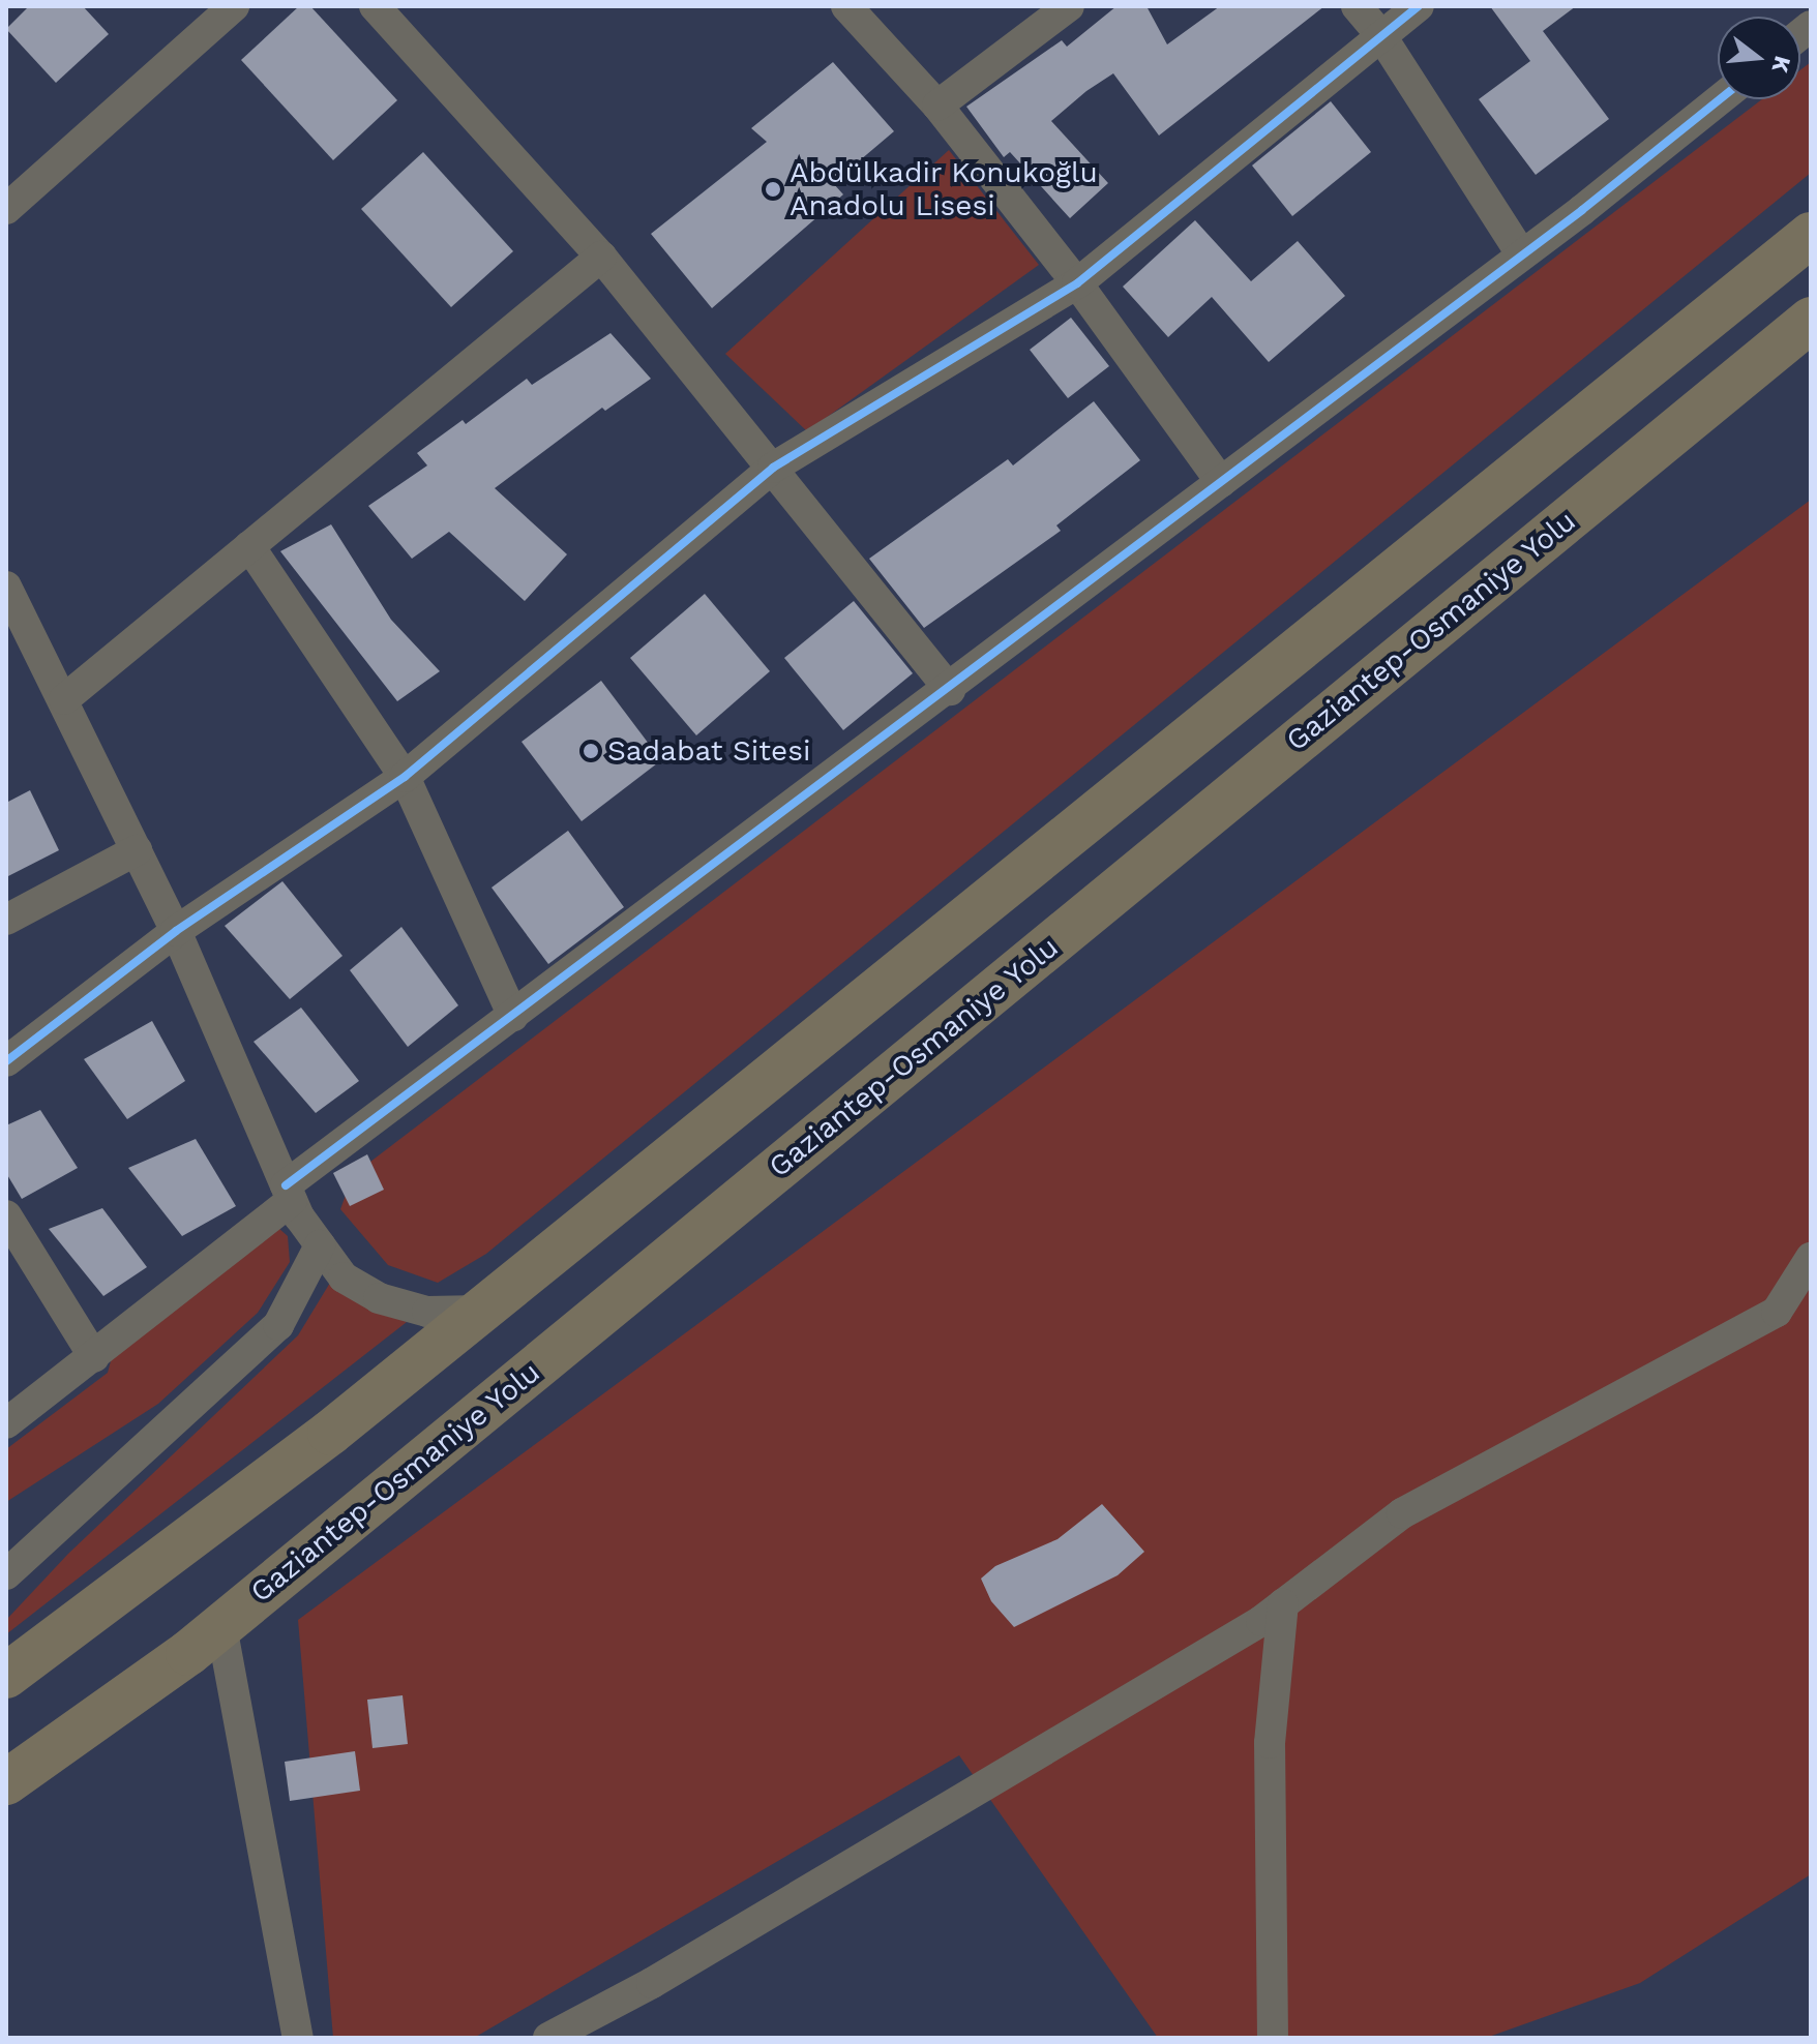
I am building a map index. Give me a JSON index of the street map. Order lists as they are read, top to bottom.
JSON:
{
  "streets": {
    "highway": ["Gaziantep-Osmaniye Yolu"]
  },
  "places": ["Abdülkadir Konukoğlu Anadolu Lisesi", "Sadabat Sitesi"],
  "north": "right"
}
